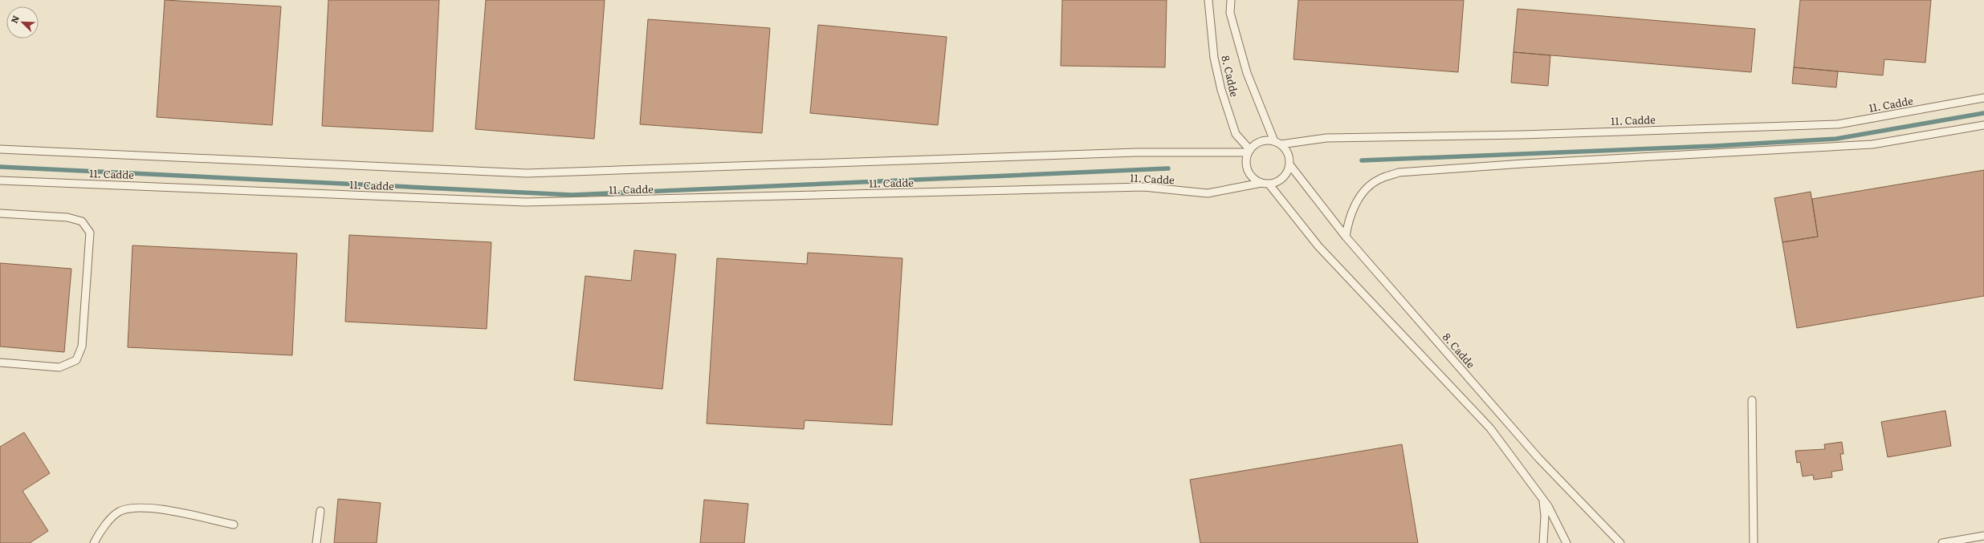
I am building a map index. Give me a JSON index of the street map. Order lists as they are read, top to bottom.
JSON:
{
  "streets": {
    "lane": ["8. Cadde", "11. Cadde"]
  },
  "crossings": [
    ["8. Cadde", "11. Cadde"]
  ],
  "north": "top left"
}
